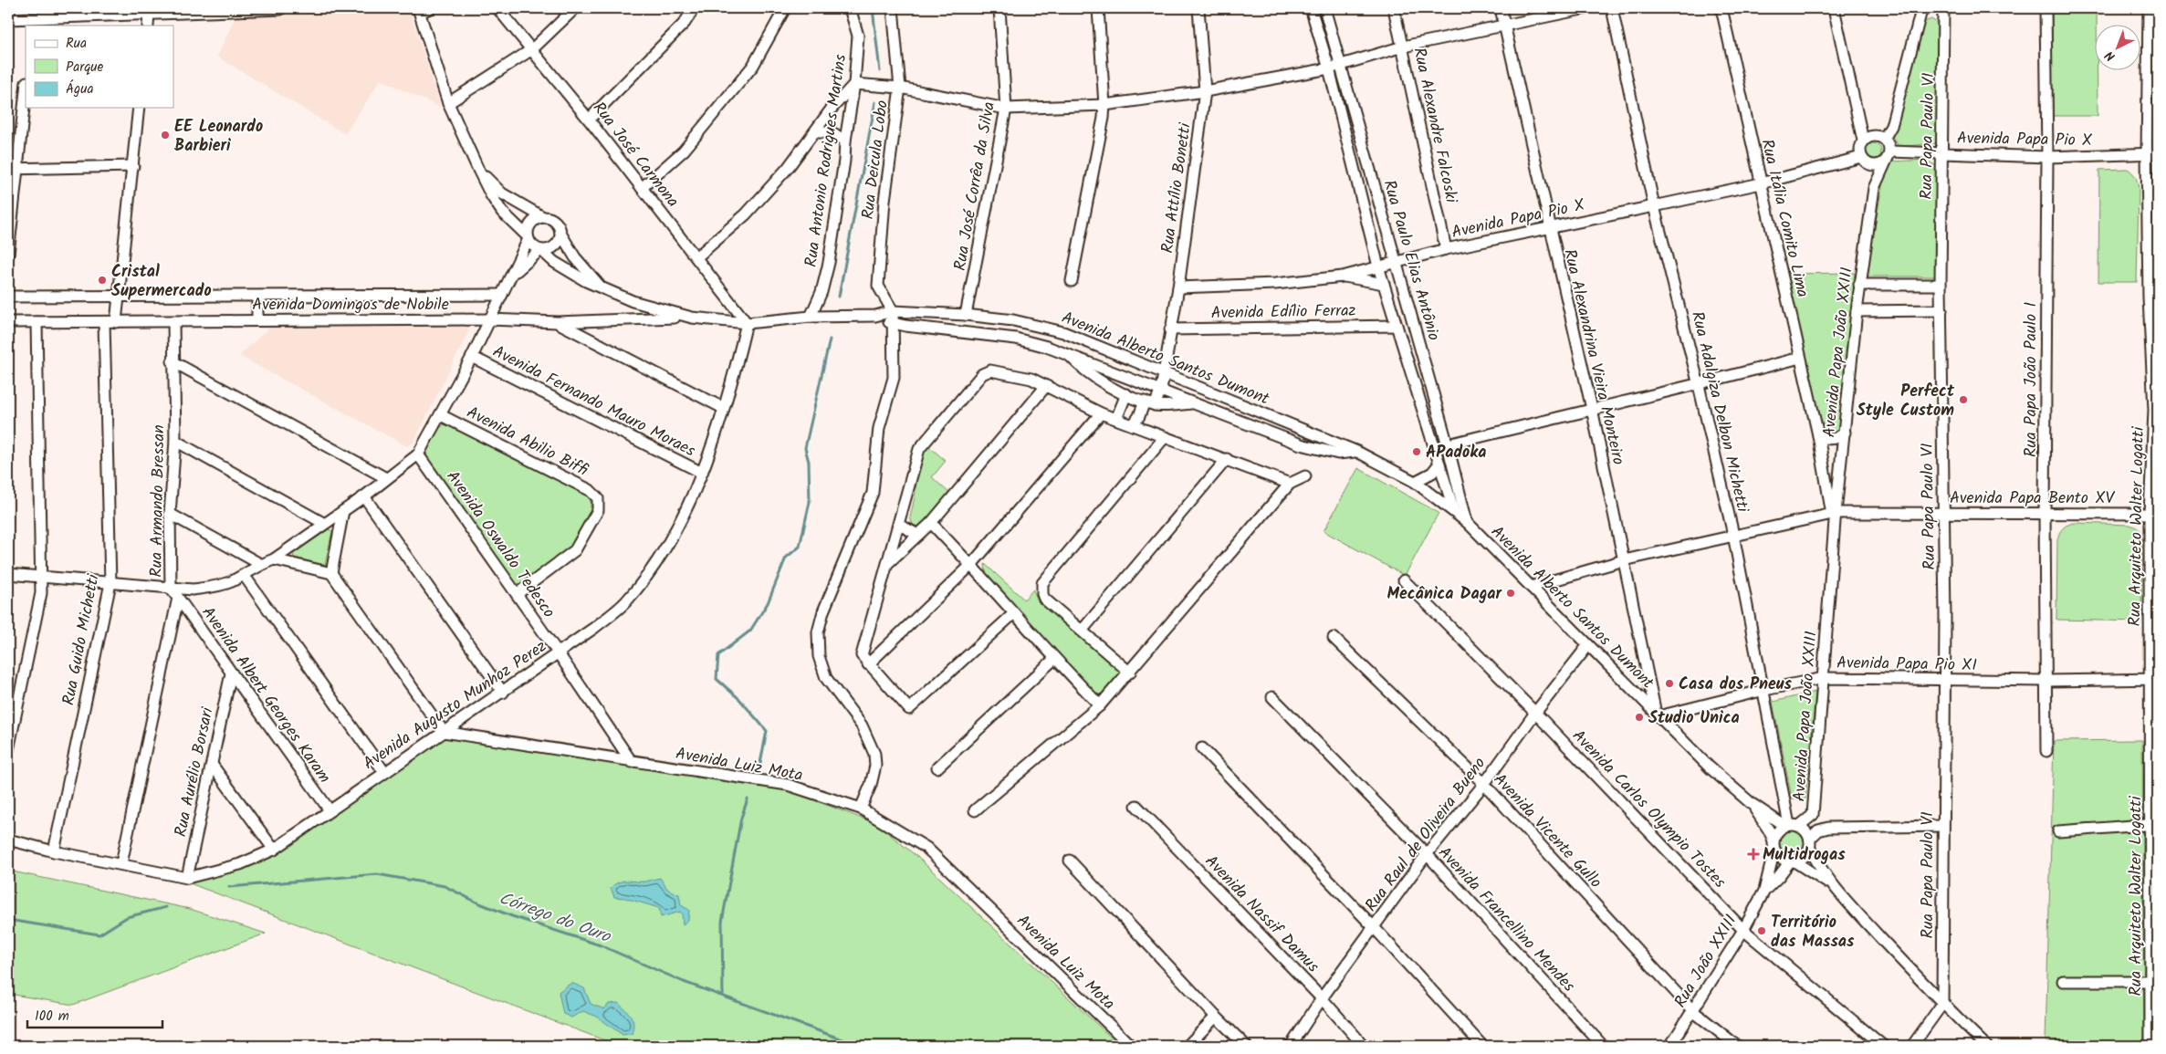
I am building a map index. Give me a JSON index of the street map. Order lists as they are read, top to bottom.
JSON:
{
  "streets": {
    "street": [
      "Rua Alexandre Falcoski",
      "Rua Papa Paulo VI",
      "Avenida Papa Pio X",
      "Rua José Carmona",
      "Rua Deicula Lobo",
      "Rua Antonio Rodrigues Martins",
      "Rua José Corrêa da Silva",
      "Rua Attílio Bonetti",
      "Rua Itália Comito Lima",
      "Rua Paulo Elias Antônio",
      "Avenida Domingos de Nobile",
      "Avenida Edílio Ferraz",
      "Avenida Papa João XXIII",
      "Rua Alexandrina Vieira Monteiro",
      "Avenida Alberto Santos Dumont",
      "Rua Papa João Paulo I",
      "Avenida Fernando Mauro Moraes",
      "Rua Adalgiza Delbon Michetti",
      "Avenida Abilio Biffi",
      "Avenida Papa Bento XV",
      "Rua Armando Bressan",
      "Rua Arquiteto Walter Logatti",
      "Avenida Oswaldo Tedesco",
      "Rua Guido Michetti",
      "Avenida Papa Pio XI",
      "Avenida Albert Georges Karam",
      "Avenida Augusto Munhoz Perez",
      "Avenida Luiz Mota",
      "Rua Aurélio Borsari",
      "Avenida Carlos Olympio Tostes",
      "Avenida Vicente Gullo",
      "Rua Raul de Oliveira Bueno",
      "Avenida Nassif Damus",
      "Avenida Francellino Mendes",
      "Rua João XXIII"
    ]
  },
  "crossings": [
    ["Rua Alexandre Falcoski", "Avenida Papa Pio X"],
    ["Rua Papa Paulo VI", "Avenida Papa Pio X"],
    ["Rua Papa Paulo VI", "Avenida Papa Bento XV"],
    ["Rua Papa Paulo VI", "Avenida Papa Pio XI"],
    ["Avenida Papa Pio X", "Rua Attílio Bonetti"],
    ["Avenida Papa Pio X", "Rua Itália Comito Lima"],
    ["Avenida Papa Pio X", "Rua Paulo Elias Antônio"],
    ["Avenida Papa Pio X", "Avenida Papa João XXIII"],
    ["Avenida Papa Pio X", "Rua Alexandrina Vieira Monteiro"],
    ["Avenida Papa Pio X", "Rua Papa João Paulo I"],
    ["Avenida Papa Pio X", "Rua Adalgiza Delbon Michetti"],
    ["Avenida Papa Pio X", "Rua Arquiteto Walter Logatti"],
    ["Rua José Carmona", "Avenida Alberto Santos Dumont"],
    ["Rua José Carmona", "Avenida Augusto Munhoz Perez"],
    ["Rua Deicula Lobo", "Avenida Alberto Santos Dumont"],
    ["Rua Antonio Rodrigues Martins", "Avenida Alberto Santos Dumont"],
    ["Rua José Corrêa da Silva", "Avenida Alberto Santos Dumont"],
    ["Rua Attílio Bonetti", "Avenida Edílio Ferraz"],
    ["Rua Attílio Bonetti", "Avenida Alberto Santos Dumont"],
    ["Rua Itália Comito Lima", "Avenida Papa João XXIII"],
    ["Rua Itália Comito Lima", "Avenida Papa Bento XV"],
    ["Rua Paulo Elias Antônio", "Avenida Edílio Ferraz"],
    ["Rua Paulo Elias Antônio", "Avenida Alberto Santos Dumont"],
    ["Avenida Domingos de Nobile", "Avenida Alberto Santos Dumont"],
    ["Avenida Domingos de Nobile", "Rua Armando Bressan"],
    ["Avenida Domingos de Nobile", "Rua Guido Michetti"],
    ["Avenida Papa João XXIII", "Avenida Alberto Santos Dumont"],
    ["Avenida Papa João XXIII", "Rua Adalgiza Delbon Michetti"],
    ["Avenida Papa João XXIII", "Avenida Papa Bento XV"],
    ["Avenida Papa João XXIII", "Avenida Papa Pio XI"],
    ["Avenida Papa João XXIII", "Rua João XXIII"],
    ["Rua Alexandrina Vieira Monteiro", "Avenida Alberto Santos Dumont"],
    ["Rua Alexandrina Vieira Monteiro", "Avenida Papa Bento XV"],
    ["Rua Alexandrina Vieira Monteiro", "Avenida Papa Pio XI"],
    ["Avenida Alberto Santos Dumont", "Rua Adalgiza Delbon Michetti"],
    ["Avenida Alberto Santos Dumont", "Avenida Papa Bento XV"],
    ["Avenida Alberto Santos Dumont", "Avenida Papa Pio XI"],
    ["Avenida Alberto Santos Dumont", "Avenida Augusto Munhoz Perez"],
    ["Avenida Alberto Santos Dumont", "Rua Raul de Oliveira Bueno"],
    ["Avenida Alberto Santos Dumont", "Rua João XXIII"],
    ["Rua Papa João Paulo I", "Avenida Papa Bento XV"],
    ["Rua Papa João Paulo I", "Avenida Papa Pio XI"],
    ["Avenida Fernando Mauro Moraes", "Avenida Augusto Munhoz Perez"],
    ["Rua Adalgiza Delbon Michetti", "Avenida Papa Bento XV"],
    ["Rua Adalgiza Delbon Michetti", "Avenida Papa Pio XI"],
    ["Rua Adalgiza Delbon Michetti", "Rua João XXIII"],
    ["Avenida Abilio Biffi", "Avenida Oswaldo Tedesco"],
    ["Avenida Papa Bento XV", "Rua Arquiteto Walter Logatti"],
    ["Rua Armando Bressan", "Avenida Albert Georges Karam"],
    ["Rua Arquiteto Walter Logatti", "Avenida Papa Pio XI"],
    ["Avenida Oswaldo Tedesco", "Avenida Augusto Munhoz Perez"],
    ["Avenida Oswaldo Tedesco", "Avenida Luiz Mota"],
    ["Rua Guido Michetti", "Avenida Augusto Munhoz Perez"],
    ["Avenida Albert Georges Karam", "Avenida Augusto Munhoz Perez"],
    ["Avenida Albert Georges Karam", "Rua Aurélio Borsari"],
    ["Avenida Augusto Munhoz Perez", "Avenida Luiz Mota"],
    ["Avenida Augusto Munhoz Perez", "Rua Aurélio Borsari"],
    ["Avenida Carlos Olympio Tostes", "Rua Raul de Oliveira Bueno"],
    ["Avenida Carlos Olympio Tostes", "Rua João XXIII"],
    ["Avenida Vicente Gullo", "Rua Raul de Oliveira Bueno"],
    ["Avenida Vicente Gullo", "Rua João XXIII"],
    ["Rua Raul de Oliveira Bueno", "Avenida Nassif Damus"],
    ["Rua Raul de Oliveira Bueno", "Avenida Francellino Mendes"]
  ],
  "water": ["Córrego do Ouro"],
  "places": {
    "other": [
      "EE Leonardo Barbieri",
      "Cristal Supermercado",
      "Perfect Style Custom",
      "APadoka",
      "Mecânica Dagar",
      "Casa dos Pneus",
      "Studio Unica",
      "Território das Massas"
    ],
    "health": ["Multidrogas"]
  },
  "legend": ["Rua", "Parque", "Água"],
  "scale_bar": "100 m",
  "north": "bottom left"
}
